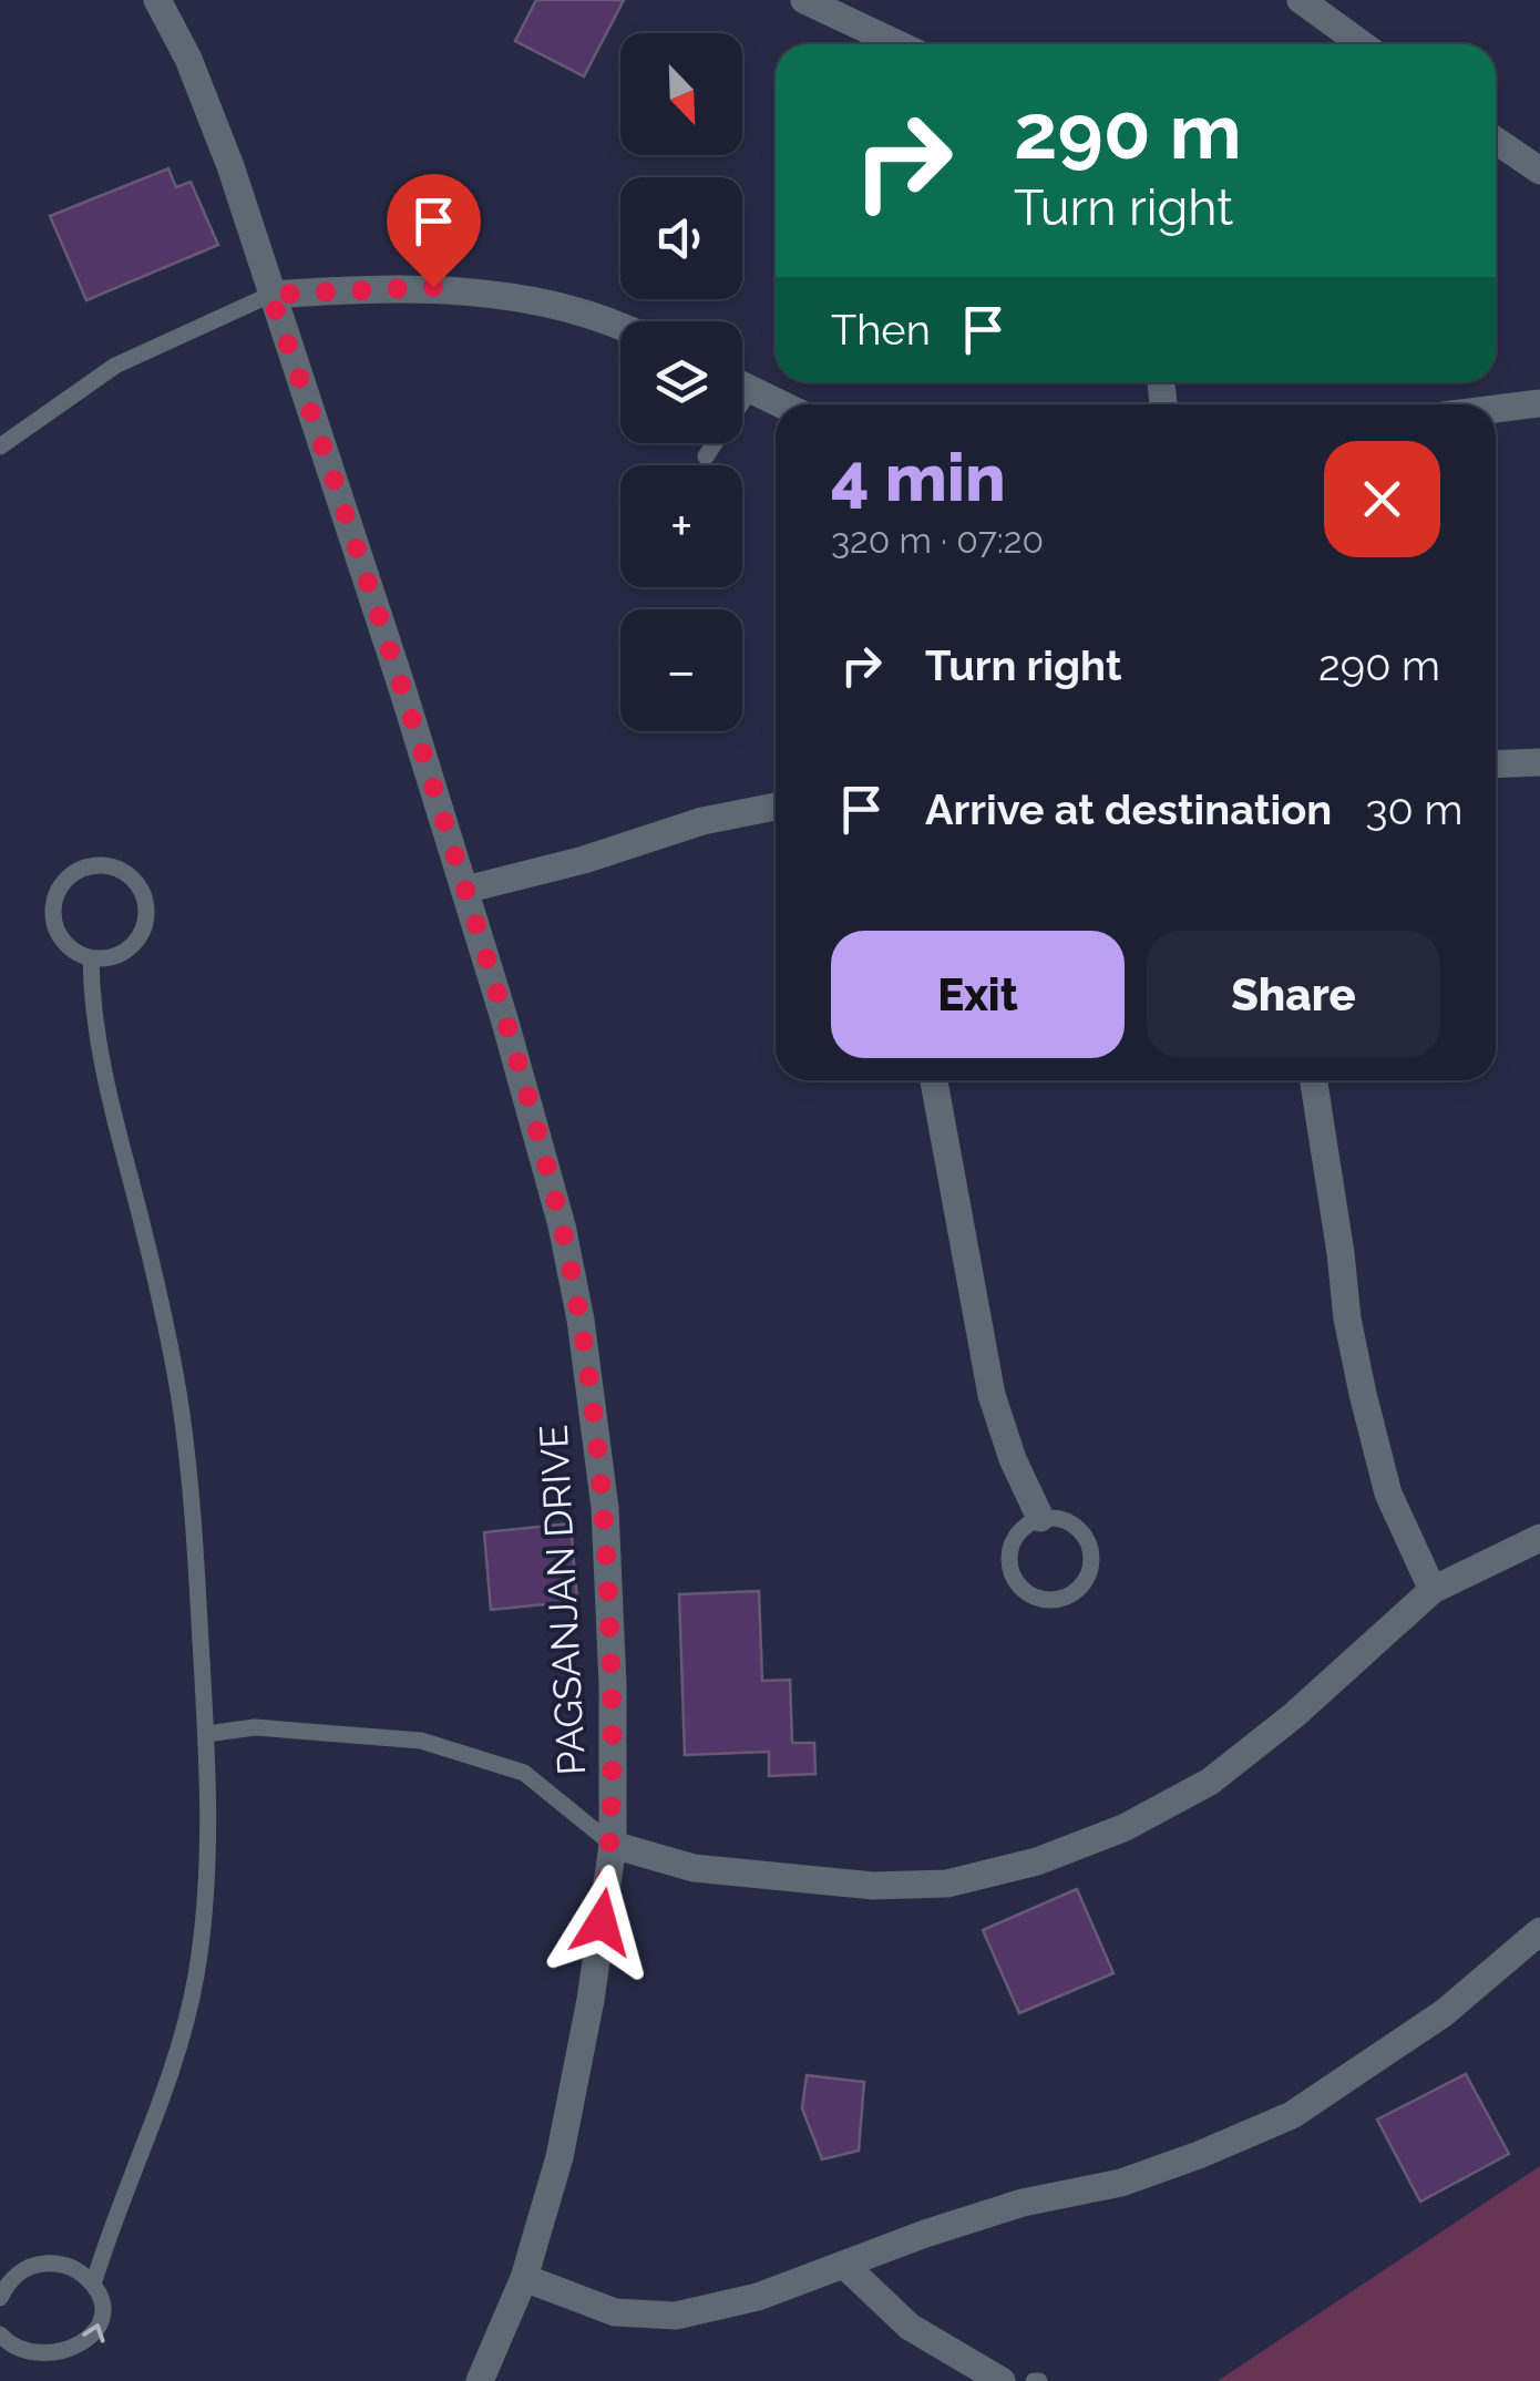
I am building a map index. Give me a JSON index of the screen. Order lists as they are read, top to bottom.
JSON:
{
  "streets": {
    "street": ["PAGSANJAN DRIVE"]
  },
  "north": "bottom right",
  "page": {
    "map_buttons": ["+", "−"],
    "turn": ["290 m", "Turn right"],
    "then": "Then",
    "heading": ["4 min", "320 m · 07:20"],
    "list": [
      {
        "name": "Turn right",
        "value": "290 m"
      },
      {
        "name": "Arrive at destination",
        "value": "30 m"
      }
    ],
    "buttons": ["Exit", "Share"]
  }
}
